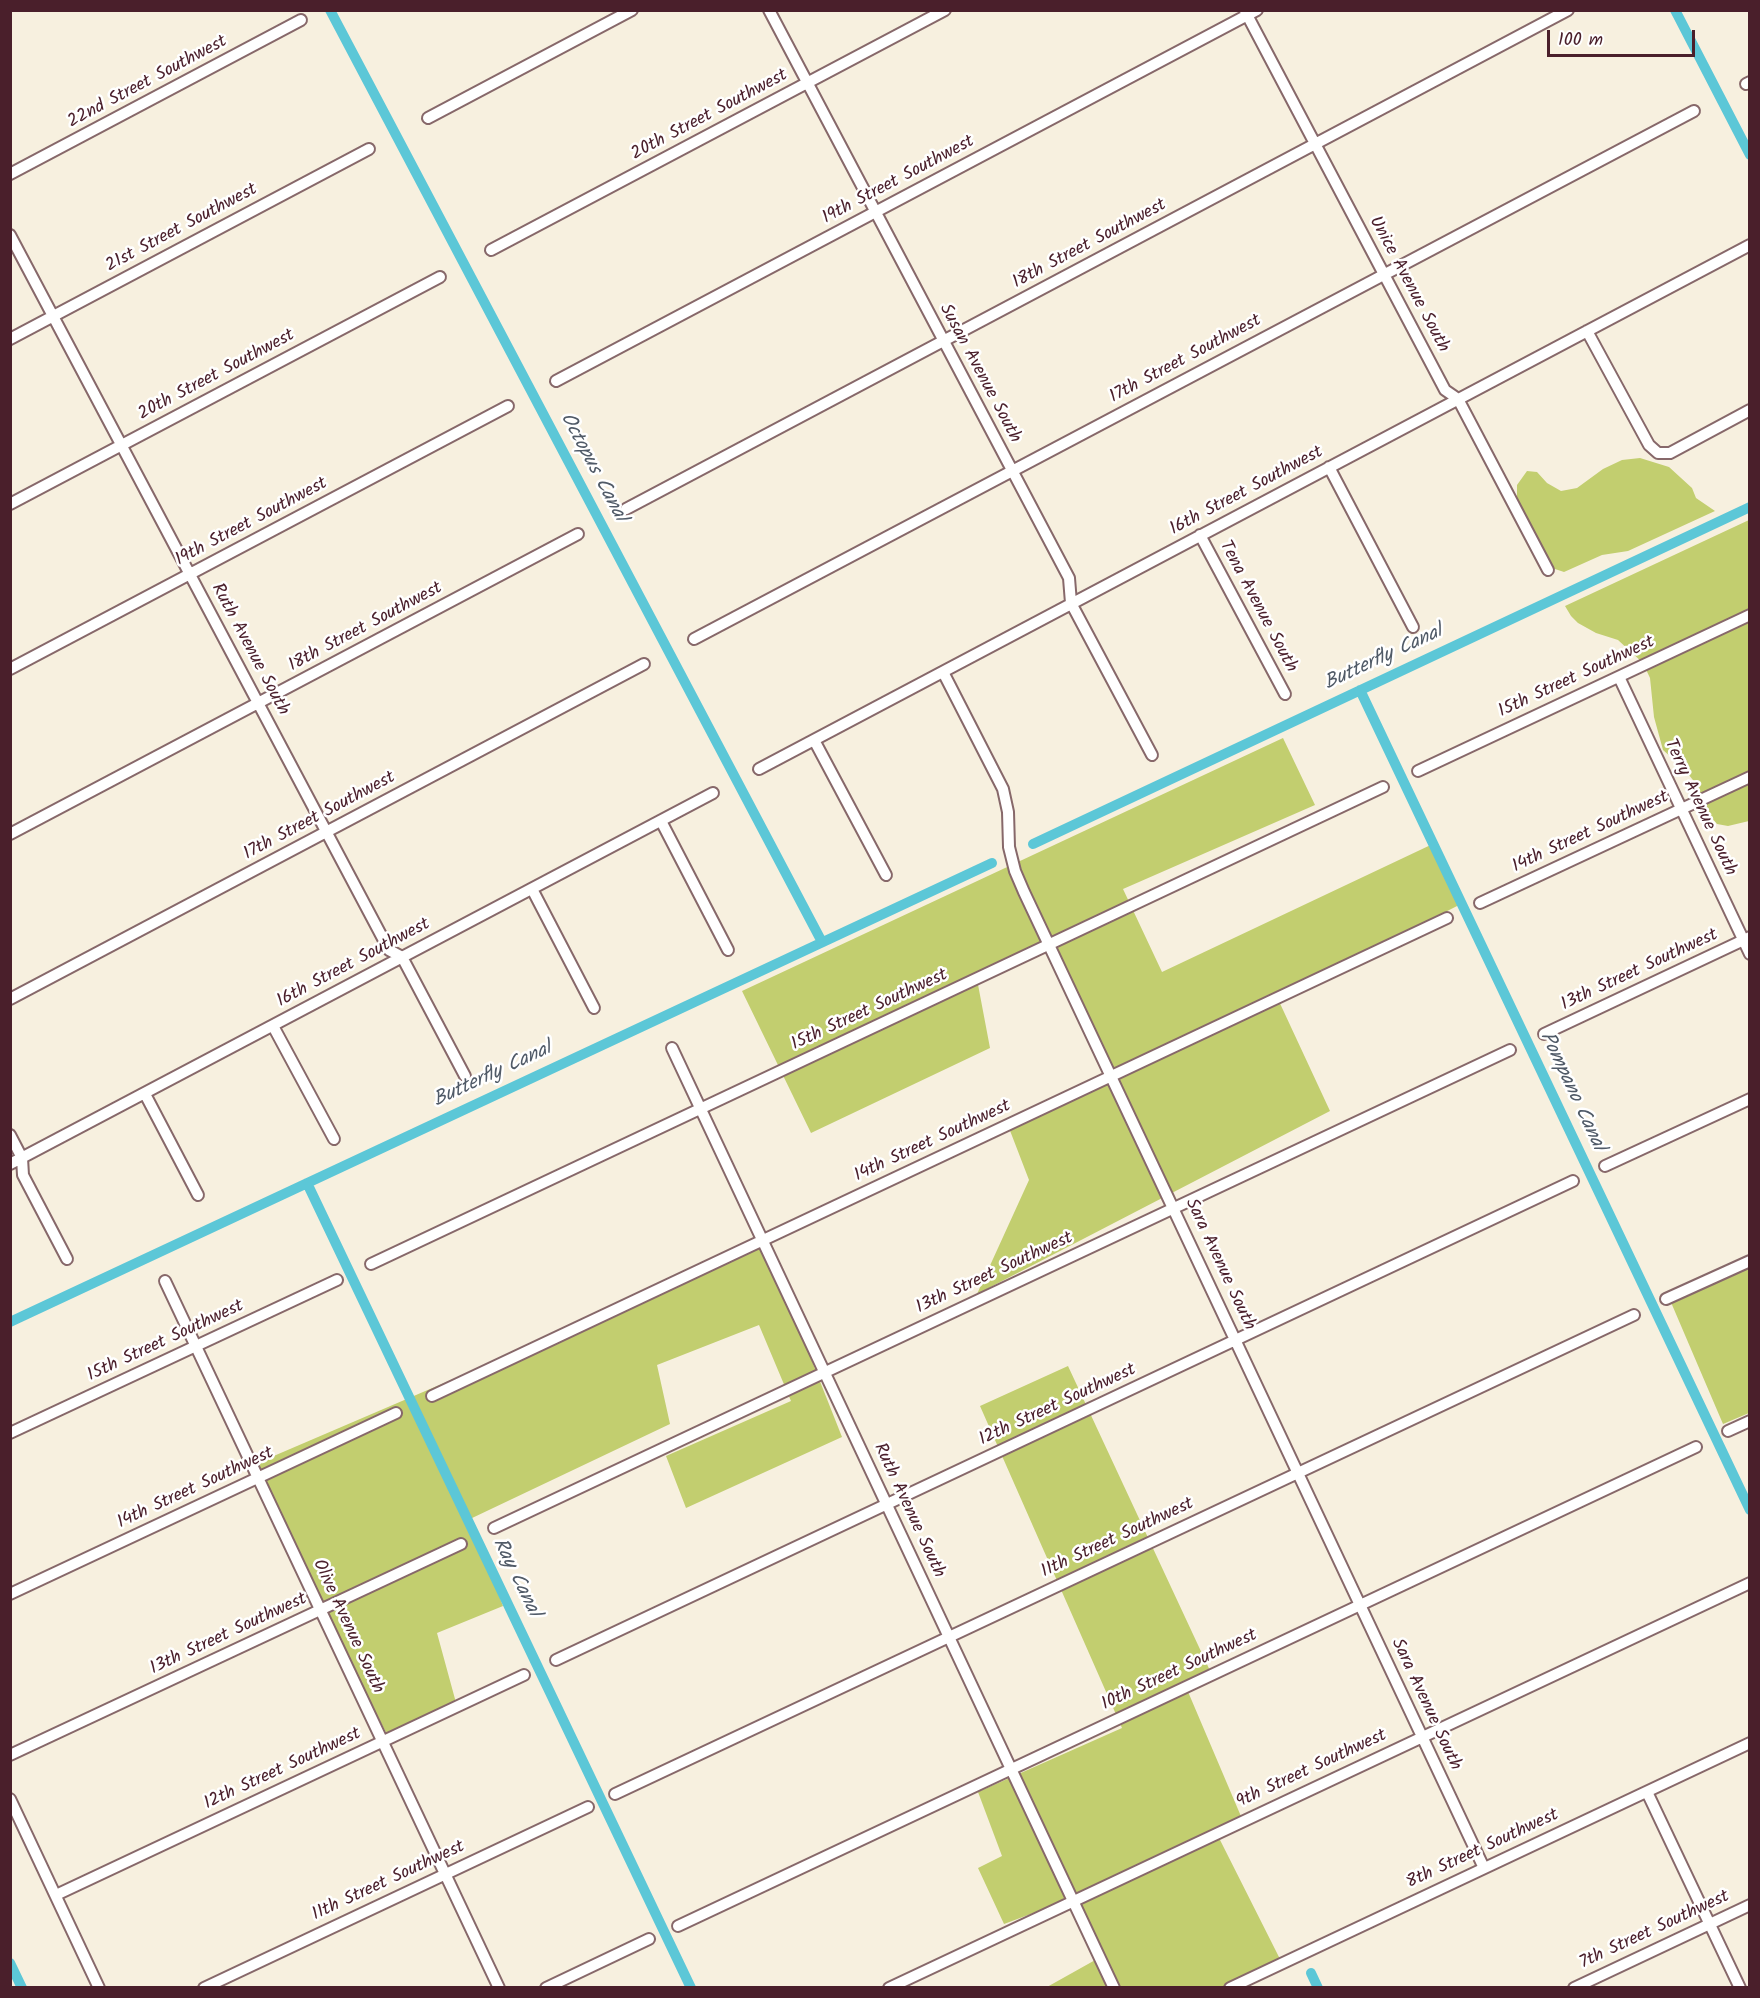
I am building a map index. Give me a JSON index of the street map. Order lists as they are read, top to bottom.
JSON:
{
  "streets": {
    "street": [
      "22nd Street Southwest",
      "20th Street Southwest",
      "19th Street Southwest",
      "21st Street Southwest",
      "18th Street Southwest",
      "Unice Avenue South",
      "17th Street Southwest",
      "Susan Avenue South",
      "16th Street Southwest",
      "Tena Avenue South",
      "Ruth Avenue South",
      "15th Street Southwest",
      "Terry Avenue South",
      "14th Street Southwest",
      "13th Street Southwest",
      "Sara Avenue South",
      "12th Street Southwest",
      "11th Street Southwest",
      "Olive Avenue South",
      "10th Street Southwest",
      "9th Street Southwest",
      "8th Street Southwest",
      "7th Street Southwest"
    ]
  },
  "crossings": [
    ["20th Street Southwest", "Susan Avenue South"],
    ["20th Street Southwest", "Ruth Avenue South"],
    ["19th Street Southwest", "Unice Avenue South"],
    ["19th Street Southwest", "Susan Avenue South"],
    ["19th Street Southwest", "Ruth Avenue South"],
    ["21st Street Southwest", "Ruth Avenue South"],
    ["18th Street Southwest", "Unice Avenue South"],
    ["18th Street Southwest", "Susan Avenue South"],
    ["18th Street Southwest", "Ruth Avenue South"],
    ["Unice Avenue South", "17th Street Southwest"],
    ["Unice Avenue South", "16th Street Southwest"],
    ["17th Street Southwest", "Susan Avenue South"],
    ["17th Street Southwest", "Ruth Avenue South"],
    ["Susan Avenue South", "16th Street Southwest"],
    ["16th Street Southwest", "Tena Avenue South"],
    ["16th Street Southwest", "Ruth Avenue South"],
    ["16th Street Southwest", "Sara Avenue South"],
    ["Ruth Avenue South", "15th Street Southwest"],
    ["Ruth Avenue South", "14th Street Southwest"],
    ["Ruth Avenue South", "13th Street Southwest"],
    ["Ruth Avenue South", "12th Street Southwest"],
    ["Ruth Avenue South", "11th Street Southwest"],
    ["Ruth Avenue South", "10th Street Southwest"],
    ["Ruth Avenue South", "9th Street Southwest"],
    ["15th Street Southwest", "Terry Avenue South"],
    ["15th Street Southwest", "Sara Avenue South"],
    ["15th Street Southwest", "Olive Avenue South"],
    ["Terry Avenue South", "14th Street Southwest"],
    ["Terry Avenue South", "13th Street Southwest"],
    ["14th Street Southwest", "Sara Avenue South"],
    ["14th Street Southwest", "Olive Avenue South"],
    ["13th Street Southwest", "Sara Avenue South"],
    ["13th Street Southwest", "Olive Avenue South"],
    ["Sara Avenue South", "12th Street Southwest"],
    ["Sara Avenue South", "11th Street Southwest"],
    ["Sara Avenue South", "10th Street Southwest"],
    ["Sara Avenue South", "9th Street Southwest"],
    ["Sara Avenue South", "8th Street Southwest"],
    ["12th Street Southwest", "Olive Avenue South"],
    ["11th Street Southwest", "Olive Avenue South"]
  ],
  "water": [
    "Octopus Canal",
    "Butterfly Canal",
    "Pompano Canal",
    "Ray Canal"
  ],
  "scale_bar": "100 m"
}
